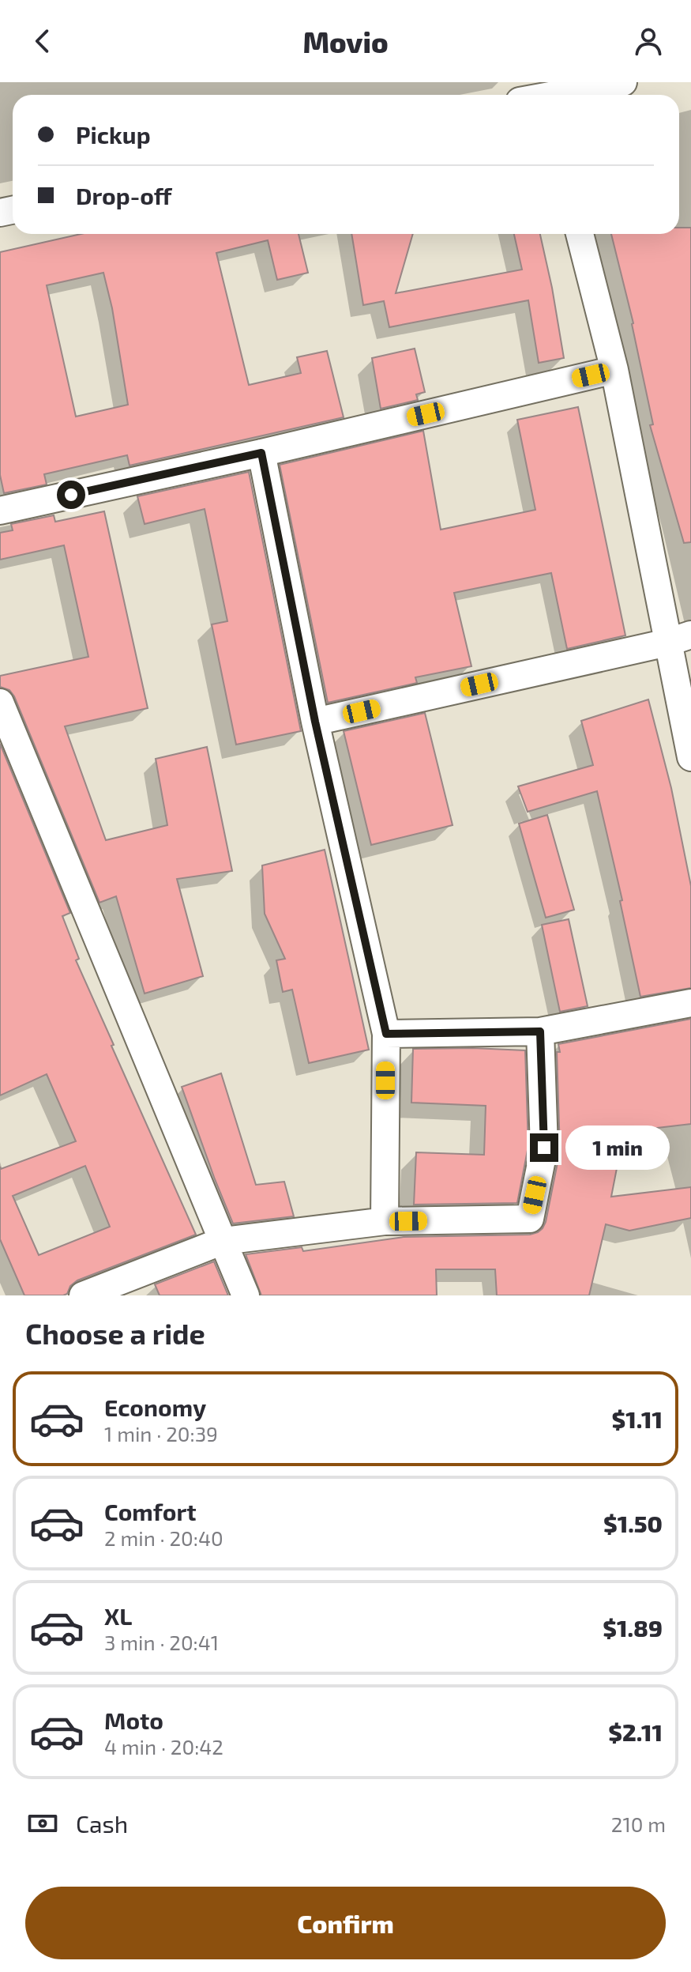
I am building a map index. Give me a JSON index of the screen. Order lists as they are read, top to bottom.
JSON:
{
  "page": {
    "header": "Movio",
    "banner": ["Pickup", "Drop-off"],
    "bubble": "1 min",
    "heading": "Choose a ride",
    "list": [
      {
        "name": "Economy",
        "note": "1 min · 20:39",
        "value": "$1.11"
      },
      {
        "name": "Comfort",
        "note": "2 min · 20:40",
        "value": "$1.50"
      },
      {
        "name": "XL",
        "note": "3 min · 20:41",
        "value": "$1.89"
      },
      {
        "name": "Moto",
        "note": "4 min · 20:42",
        "value": "$2.11"
      }
    ],
    "pay": ["Cash", "210 m"],
    "buttons": "Confirm"
  }
}
